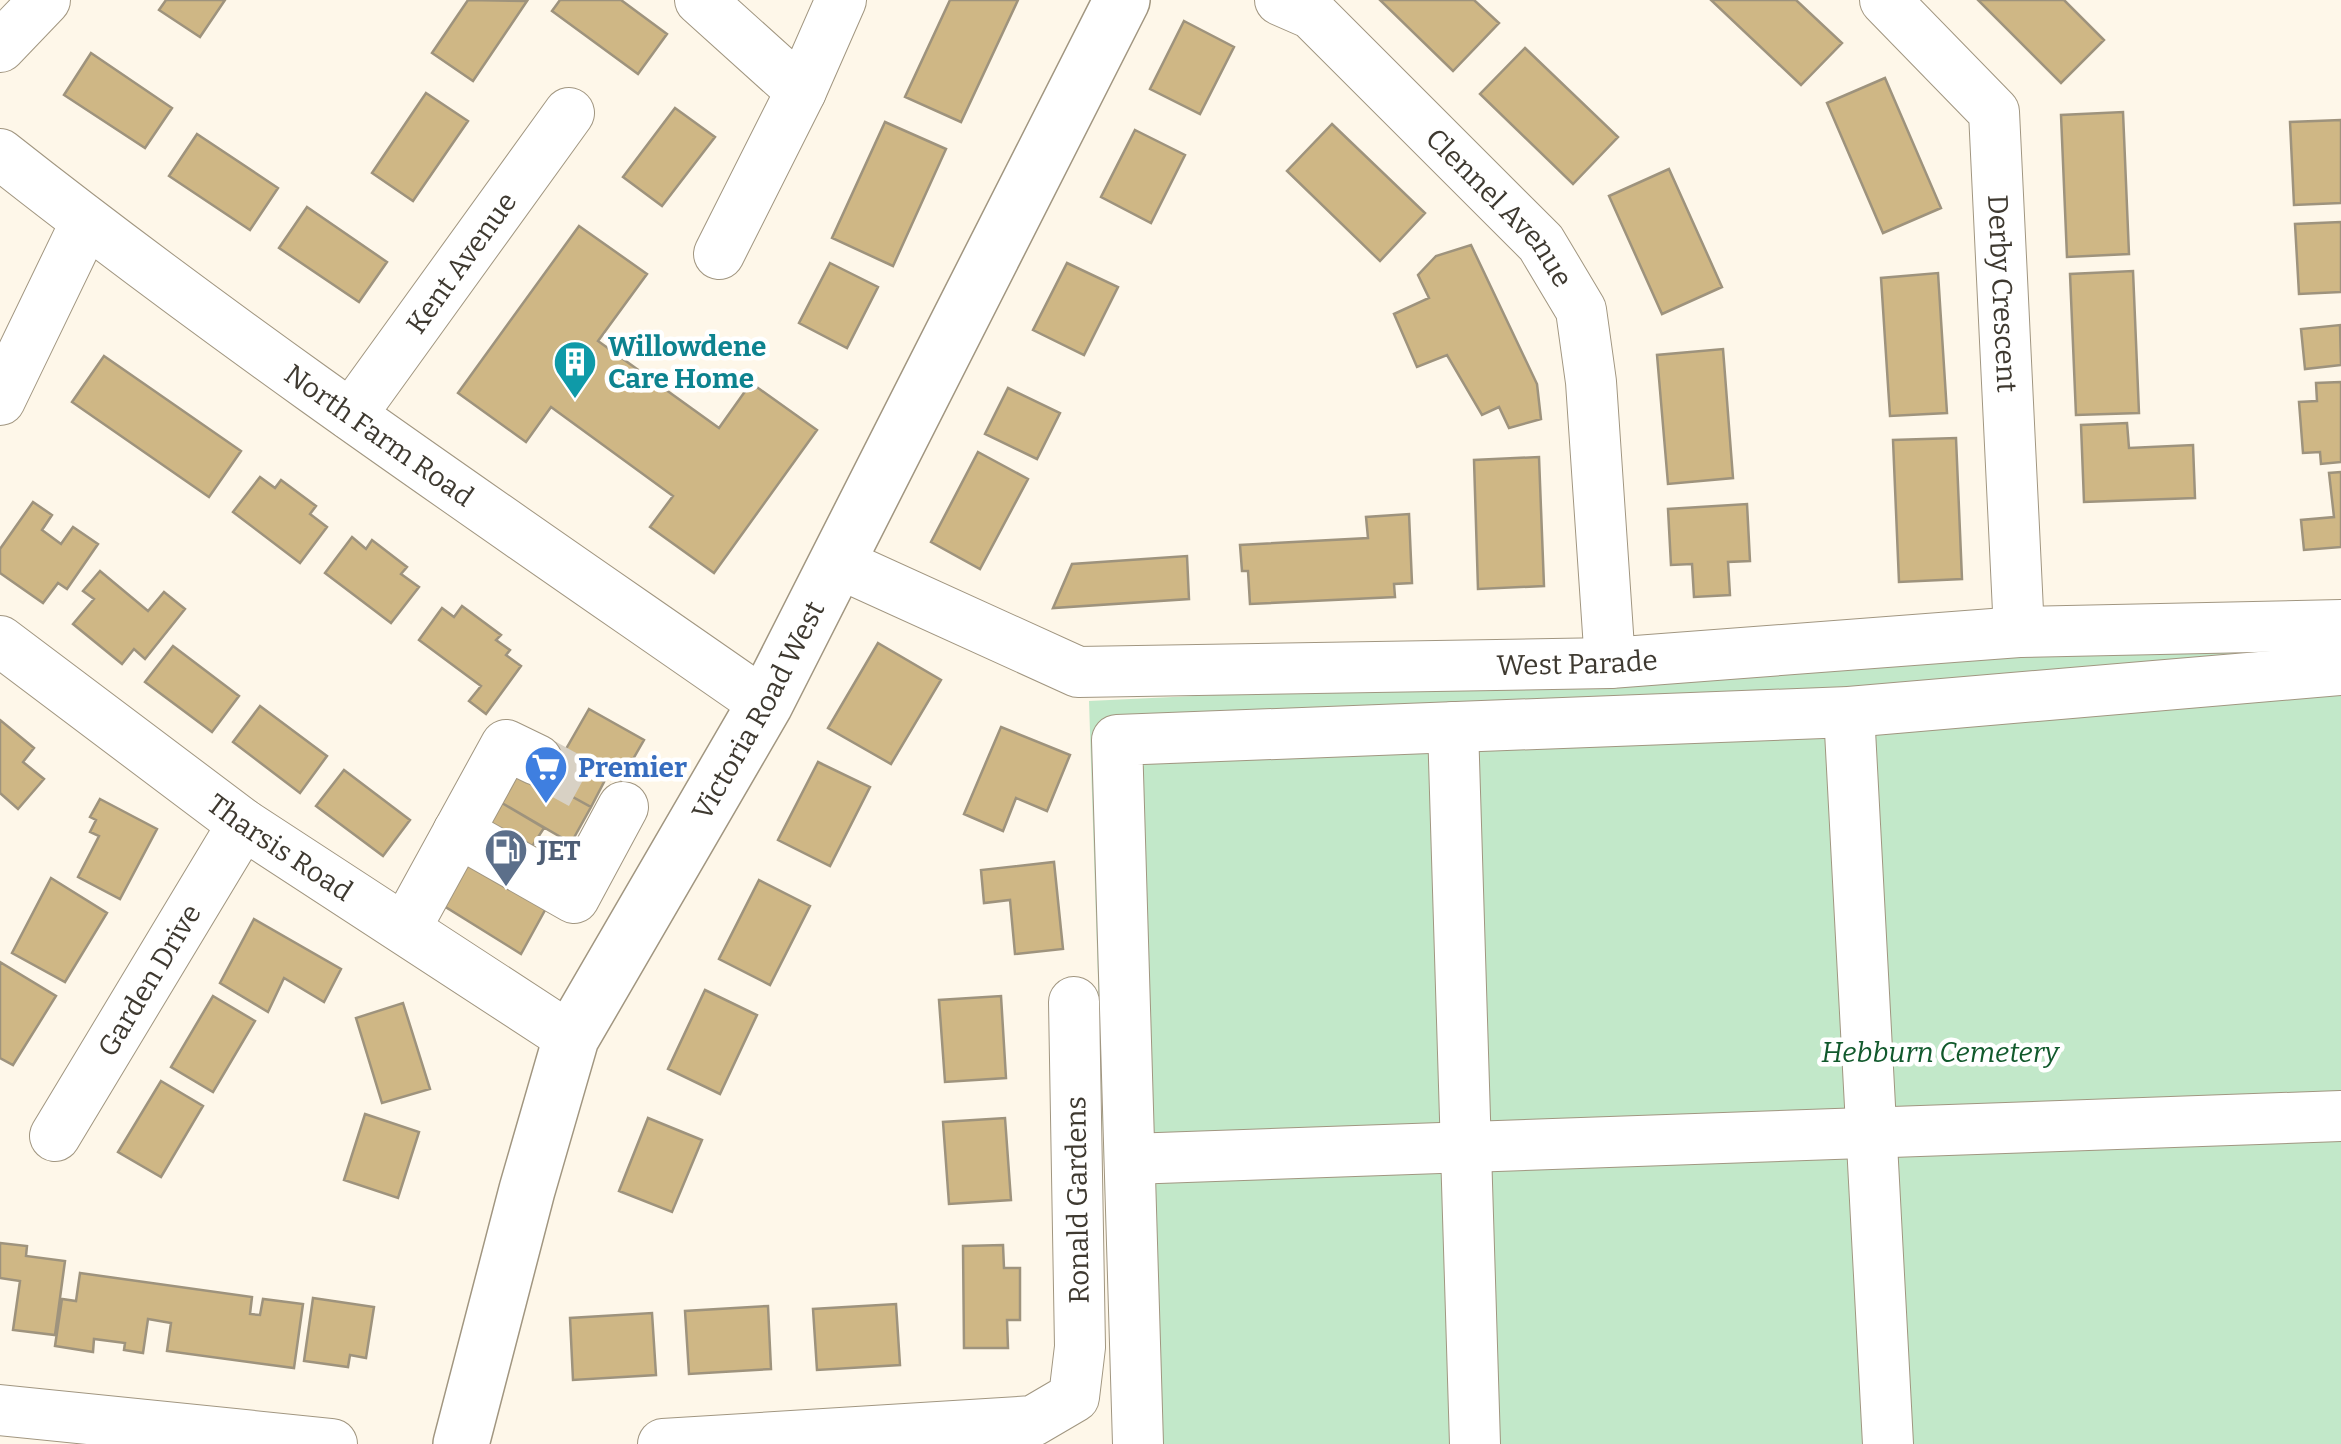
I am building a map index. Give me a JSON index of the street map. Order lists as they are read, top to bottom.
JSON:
{
  "streets": {
    "main road": ["Victoria Road West"],
    "street": [
      "Clennel Avenue",
      "Kent Avenue",
      "Derby Crescent",
      "North Farm Road",
      "West Parade",
      "Tharsis Road",
      "Garden Drive",
      "Ronald Gardens"
    ]
  },
  "crossings": [
    ["Clennel Avenue", "West Parade"],
    ["Kent Avenue", "North Farm Road"],
    ["Derby Crescent", "West Parade"],
    ["North Farm Road", "Victoria Road West"],
    ["West Parade", "Victoria Road West"],
    ["Victoria Road West", "Tharsis Road"],
    ["Tharsis Road", "Garden Drive"]
  ],
  "parks": ["Hebburn Cemetery"],
  "places": {
    "building": ["Willowdene Care Home"],
    "supermarket": ["Premier"],
    "fuel station": ["JET"]
  }
}
